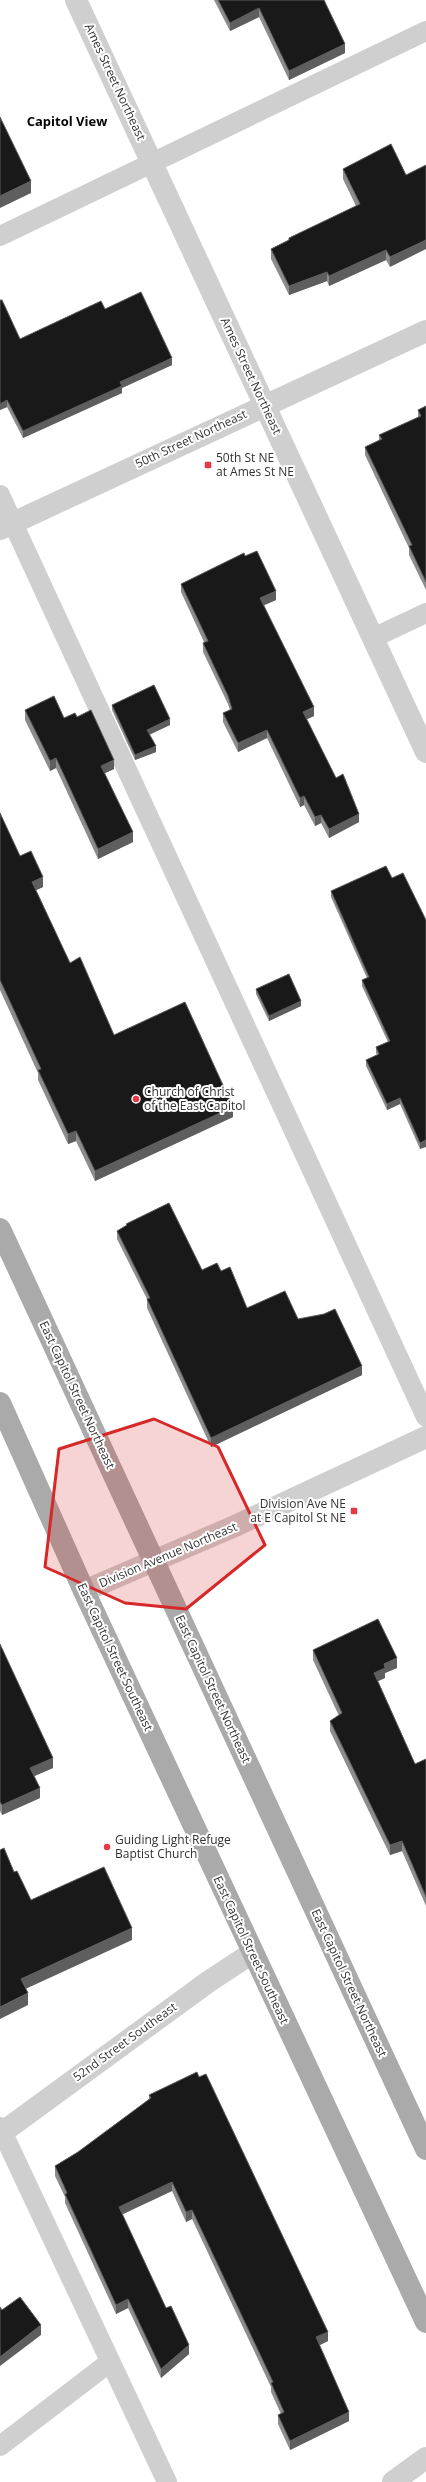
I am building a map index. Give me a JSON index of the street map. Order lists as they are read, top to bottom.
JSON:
{
  "streets": {
    "main road": ["East Capitol Street Northeast", "East Capitol Street Southeast"],
    "street": [
      "Ames Street Northeast",
      "50th Street Northeast",
      "Division Avenue Northeast",
      "52nd Street Southeast"
    ]
  },
  "crossings": [
    ["Ames Street Northeast", "50th Street Northeast"],
    ["East Capitol Street Northeast", "Division Avenue Northeast"],
    ["Division Avenue Northeast", "East Capitol Street Southeast"],
    ["East Capitol Street Southeast", "52nd Street Southeast"]
  ],
  "districts": ["Capitol View"],
  "places": {
    "transit": ["50th St NE at Ames St NE", "Division Ave NE at E Capitol St NE"],
    "other": ["Church of Christ of the East Capitol", "Guiding Light Refuge Baptist Church"]
  }
}
